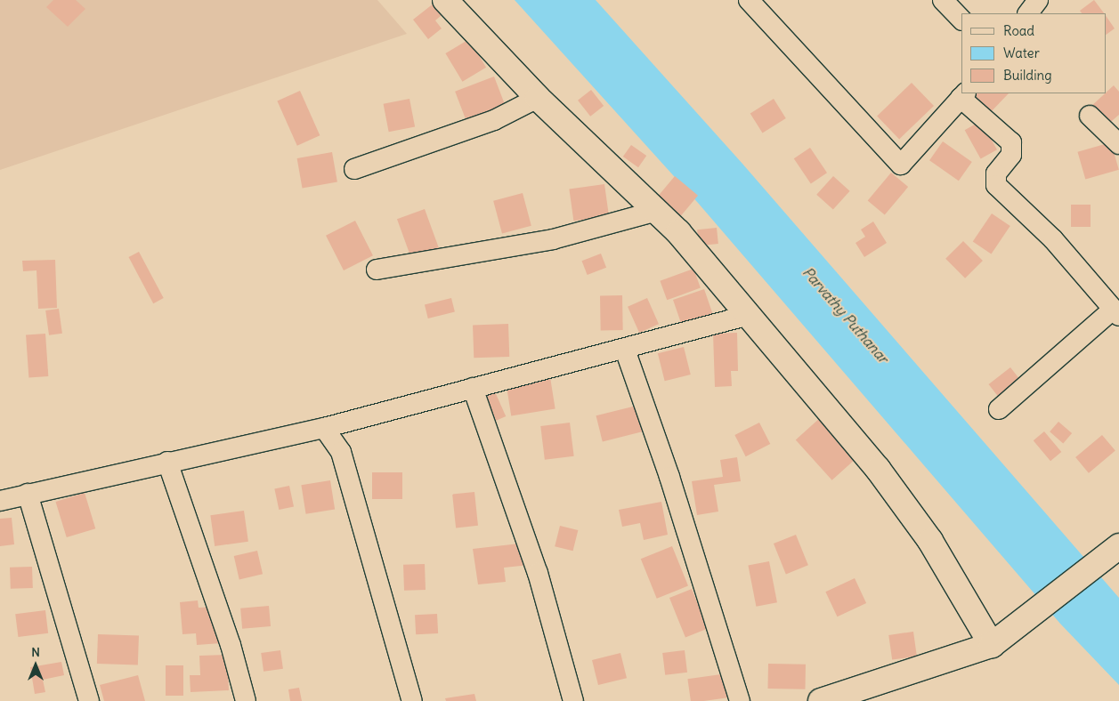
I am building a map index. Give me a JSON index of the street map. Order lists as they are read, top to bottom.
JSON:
{
  "water": ["Parvathy Puthanar"],
  "legend": ["Road", "Water", "Building"],
  "north": "top"
}
